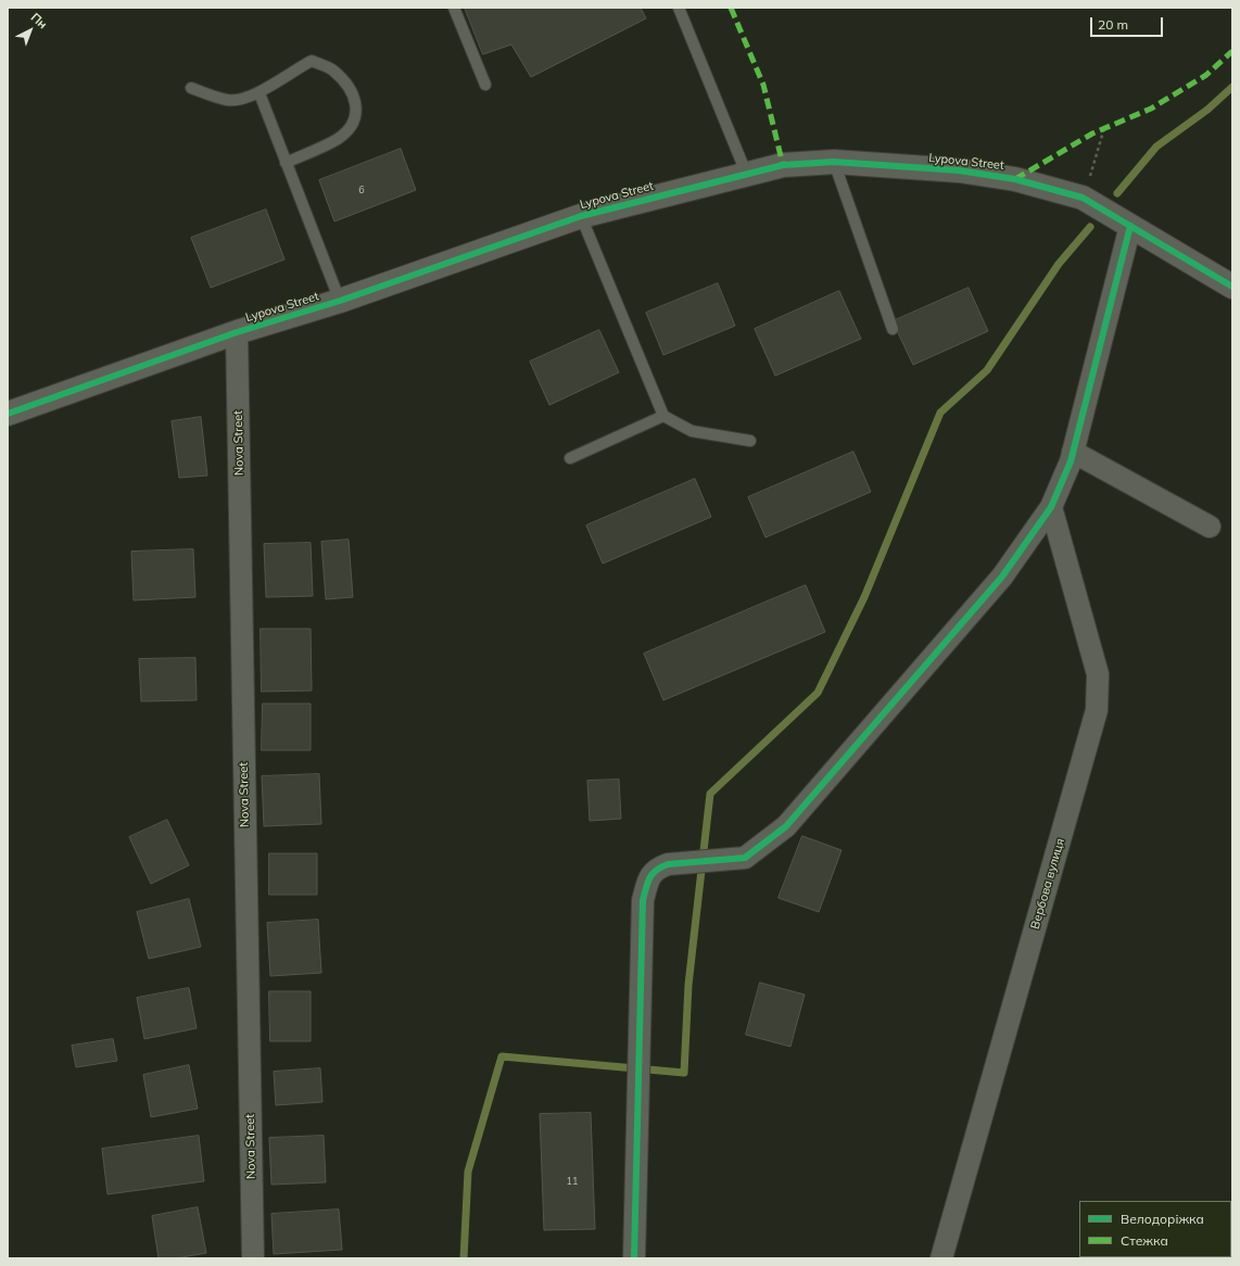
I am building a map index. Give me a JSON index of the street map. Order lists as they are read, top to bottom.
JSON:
{
  "streets": {
    "street": ["Lypova Street", "Nova Street", "Вербова вулиця"]
  },
  "crossings": [
    ["Lypova Street", "Nova Street"]
  ],
  "house_numbers": ["6", "11"],
  "legend": ["Велодоріжка", "Стежка"],
  "scale_bar": "20 m",
  "north": "top right"
}
